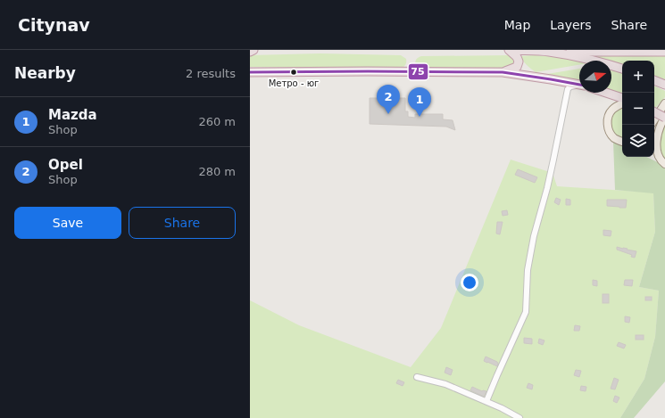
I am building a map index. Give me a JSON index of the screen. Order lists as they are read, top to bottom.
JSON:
{
  "places": ["Метро - юг"],
  "lines": ["transit line 75"],
  "north": "right",
  "page": {
    "header": "Citynav",
    "nav": ["Map", "Layers", "Share"],
    "heading": ["Nearby", "2 results"],
    "map_buttons": ["+", "−"],
    "pins": ["2", "1"],
    "list": [
      {
        "mark": "1",
        "name": "Mazda",
        "note": "Shop",
        "value": "260 m"
      },
      {
        "mark": "2",
        "name": "Opel",
        "note": "Shop",
        "value": "280 m"
      }
    ],
    "buttons": ["Save", "Share"]
  }
}
